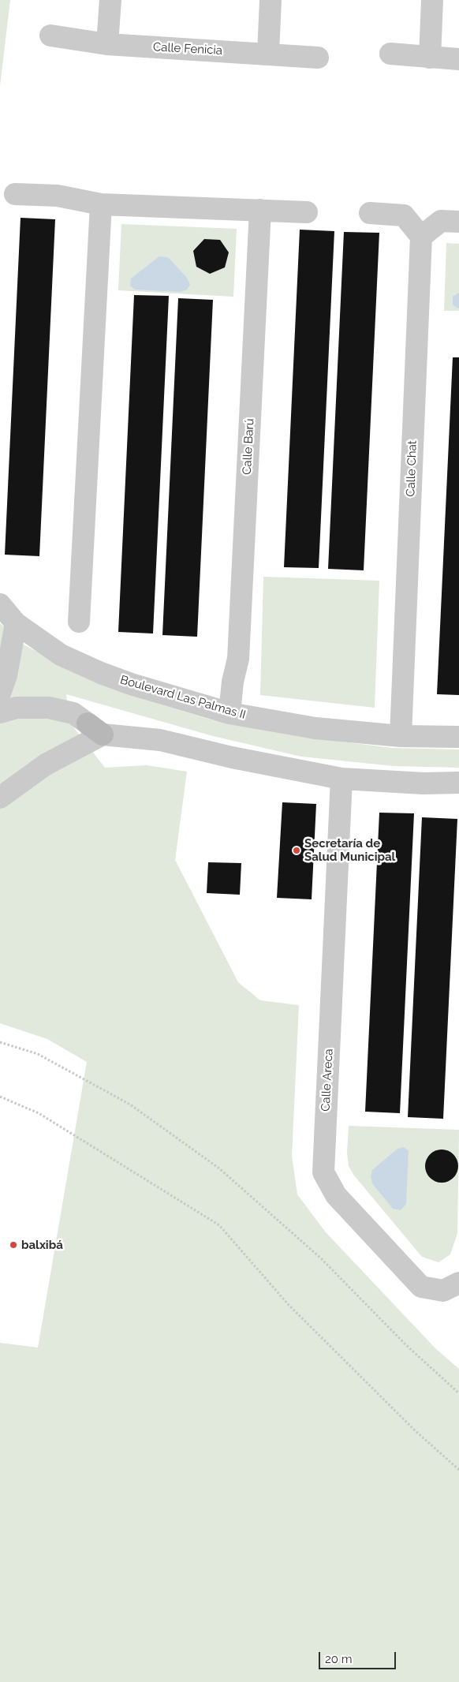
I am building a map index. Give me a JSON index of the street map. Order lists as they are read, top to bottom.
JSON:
{
  "streets": {
    "street": [
      "Calle Fenicia",
      "Calle Barú",
      "Calle Chat",
      "Boulevard Las Palmas II",
      "Calle Areca"
    ]
  },
  "crossings": [
    ["Calle Barú", "Boulevard Las Palmas II"],
    ["Calle Chat", "Boulevard Las Palmas II"]
  ],
  "places": ["Secretaría de Salud Municipal", "balxibá"],
  "scale_bar": "20 m"
}
